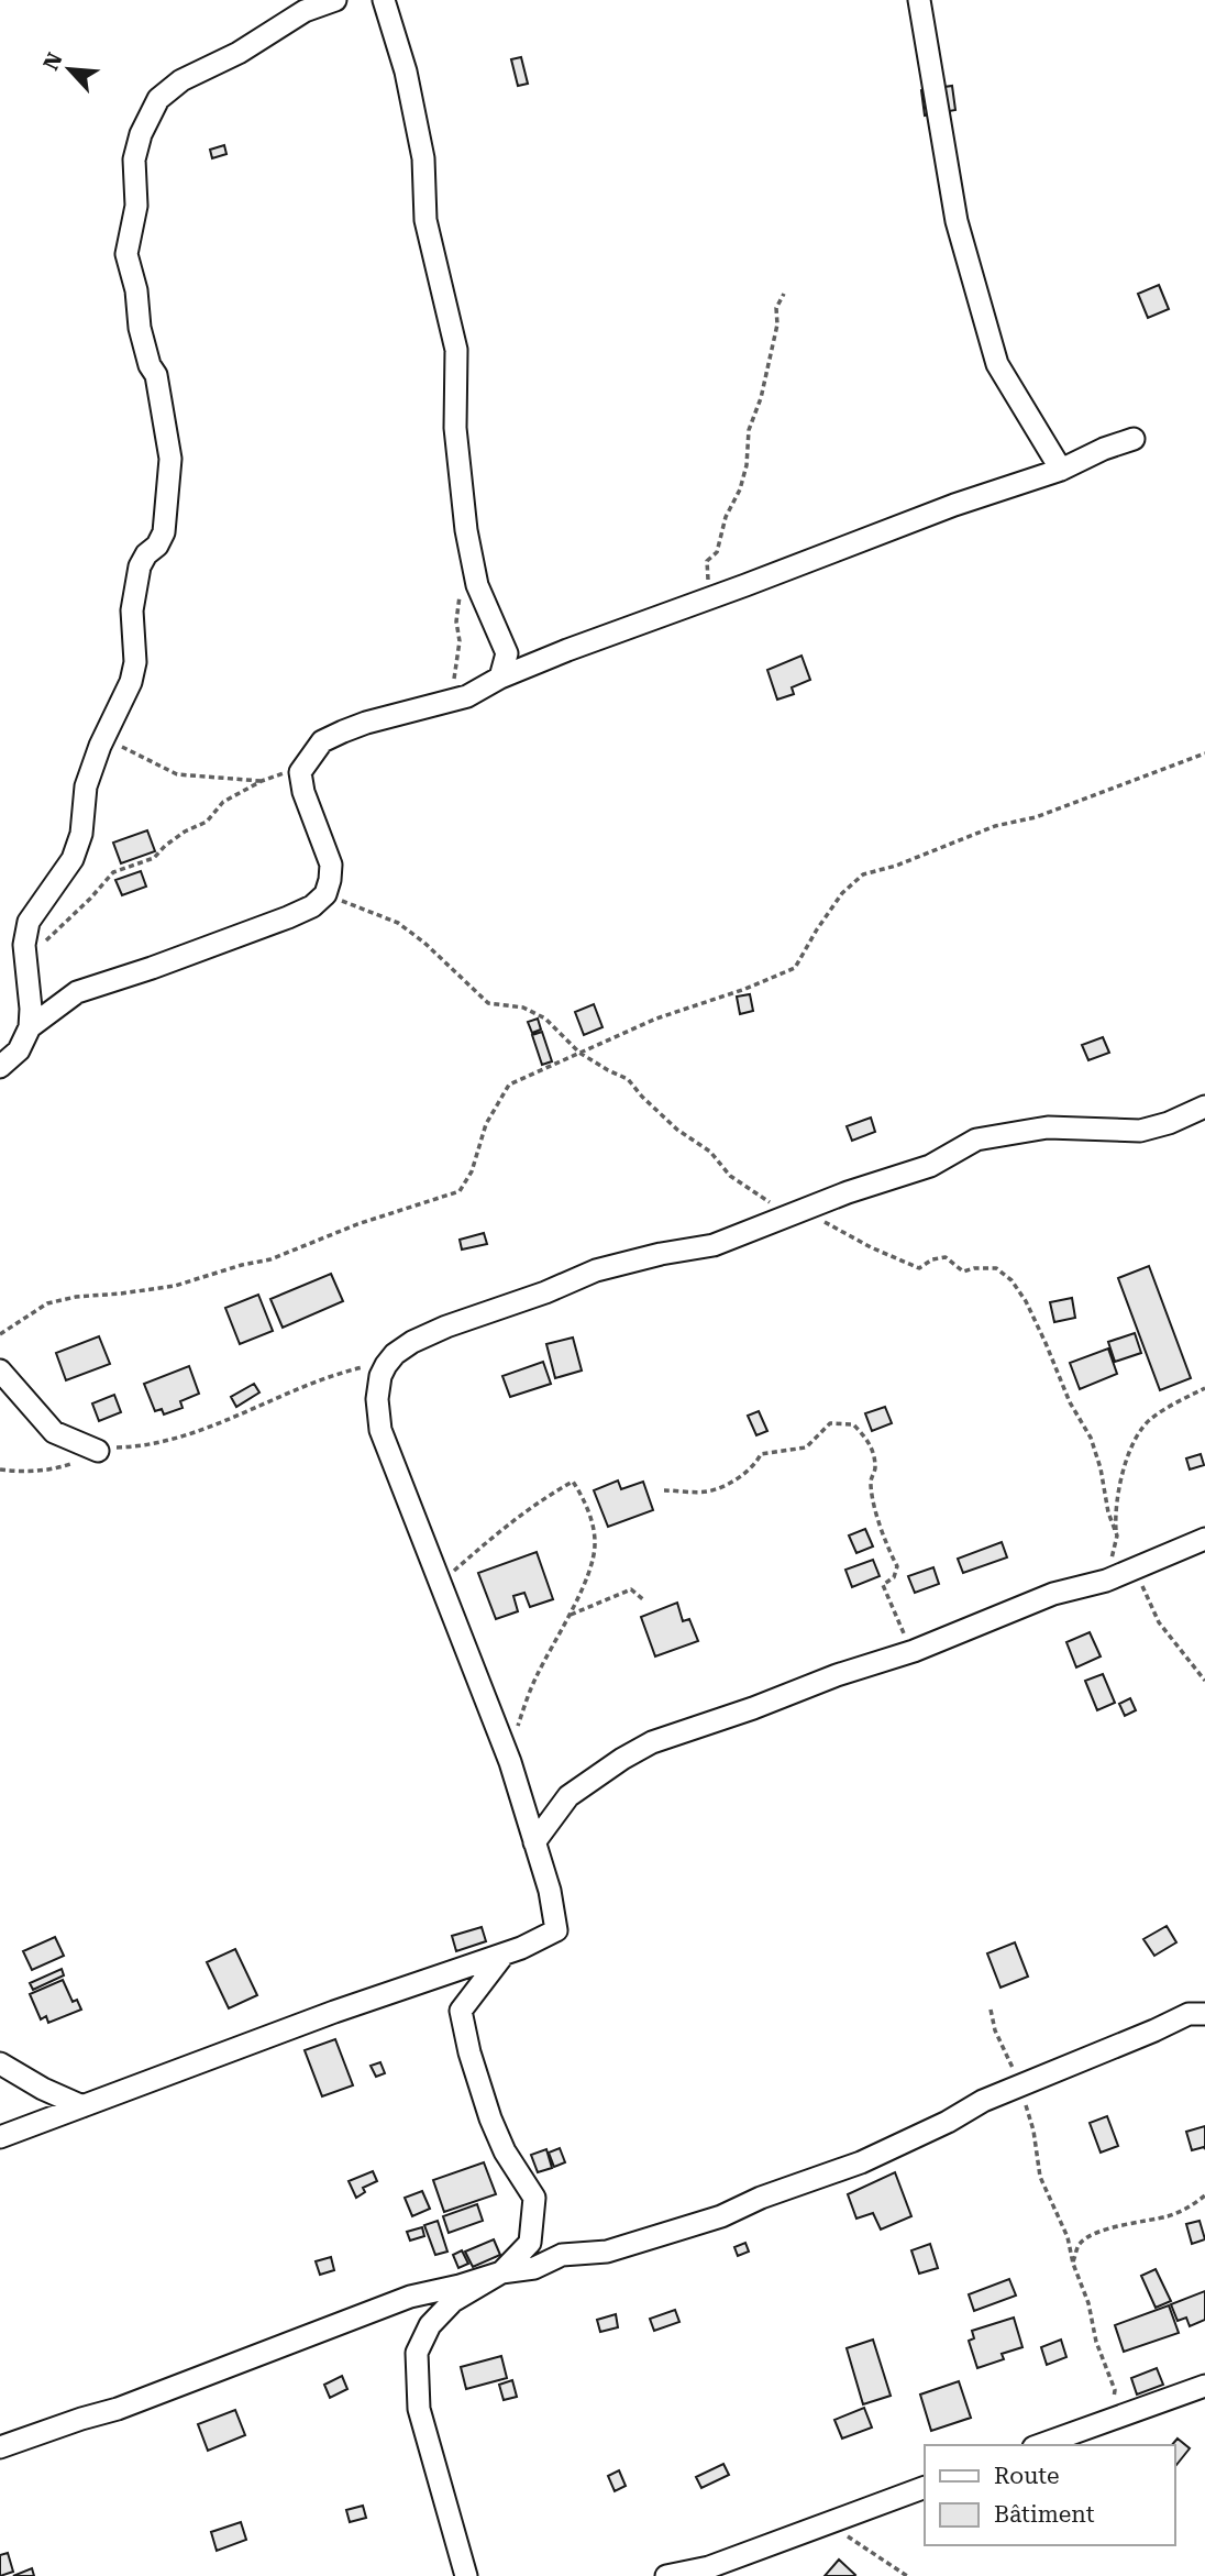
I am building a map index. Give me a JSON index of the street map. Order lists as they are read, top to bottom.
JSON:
{
  "legend": ["Route", "Bâtiment"],
  "north": "top left"
}
